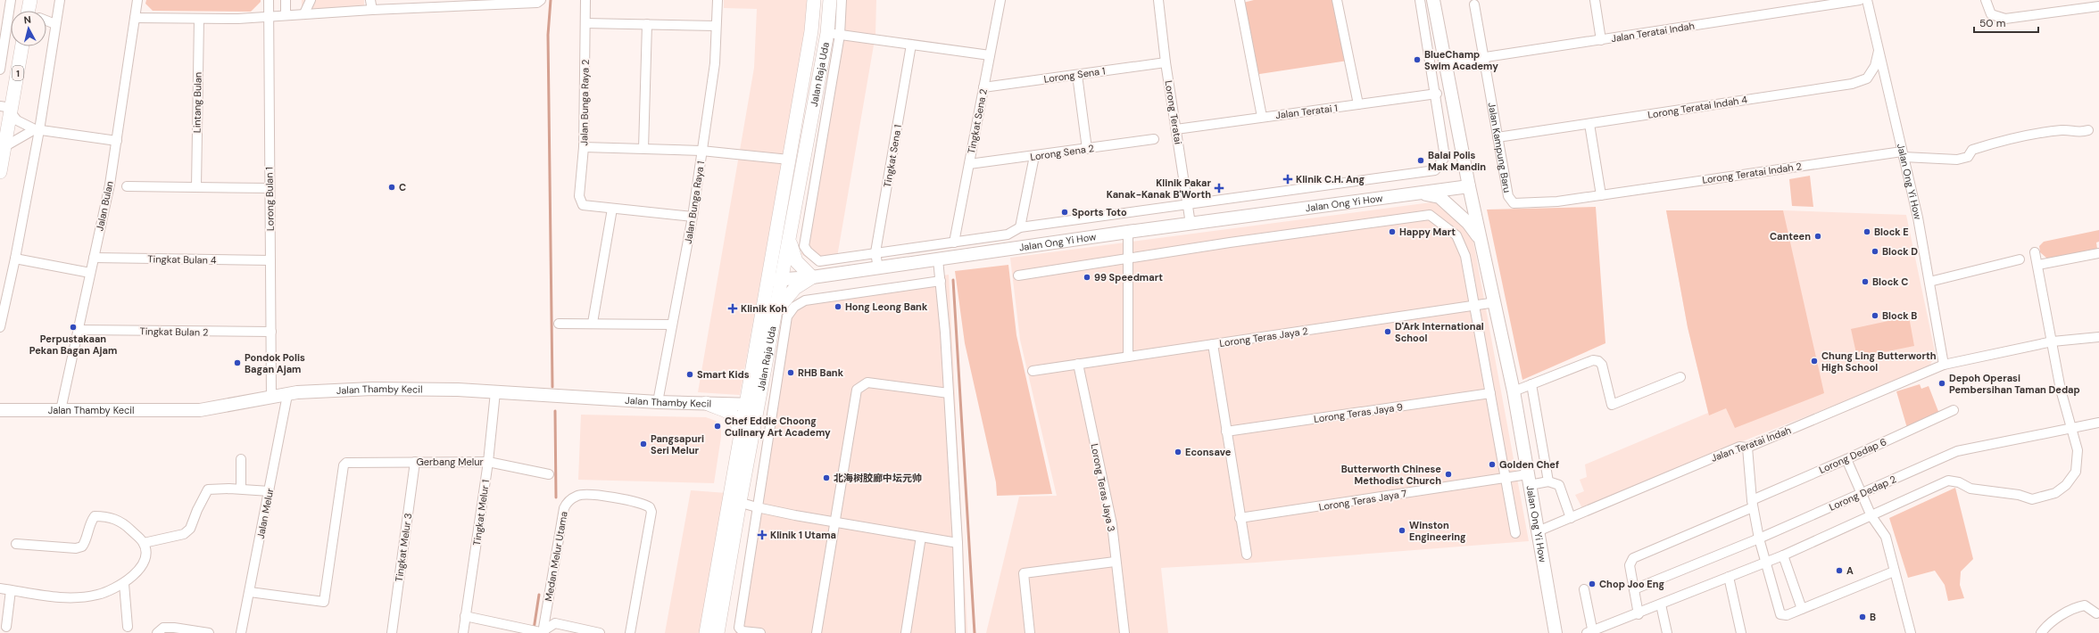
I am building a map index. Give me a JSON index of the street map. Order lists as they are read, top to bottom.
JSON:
{
  "streets": {
    "main road": [
      "1",
      "Jalan Raja Uda",
      "Jalan Ong Yi How",
      "Jalan Thamby Kecil"
    ],
    "street": [
      "Jalan Teratai Indah",
      "Lorong Sena 1",
      "Lintang Bulan",
      "Jalan Bunga Raya 2",
      "Lorong Teratai Indah 4",
      "Jalan Teratai 1",
      "Lorong Teratai",
      "Tingkat Sena 2",
      "Jalan Kampung Baru",
      "Lorong Sena 2",
      "Tingkat Sena 1",
      "Lorong Teratai Indah 2",
      "Lorong Bulan 1",
      "Jalan Bunga Raya 1",
      "Jalan Bulan",
      "Tingkat Bulan 4",
      "Tingkat Bulan 2",
      "Lorong Teras Jaya 2",
      "Lorong Teras Jaya 9",
      "Lorong Dedap 6",
      "Gerbang Melur",
      "Lorong Teras Jaya 3",
      "Lorong Dedap 2",
      "Lorong Teras Jaya 7",
      "Tingkat Melur 1",
      "Jalan Melur",
      "Tingkat Melur 3",
      "Medan Melur Utama"
    ]
  },
  "crossings": [
    ["Jalan Teratai Indah", "Jalan Kampung Baru"],
    ["Jalan Teratai Indah", "Jalan Ong Yi How"],
    ["Jalan Raja Uda", "Jalan Ong Yi How"],
    ["Jalan Raja Uda", "Jalan Thamby Kecil"],
    ["Lorong Sena 1", "Lorong Teratai"],
    ["Lorong Sena 1", "Tingkat Sena 2"],
    ["Lorong Teratai Indah 4", "Jalan Kampung Baru"],
    ["Lorong Teratai Indah 4", "Jalan Ong Yi How"],
    ["Jalan Teratai 1", "Lorong Teratai"],
    ["Jalan Teratai 1", "Jalan Ong Yi How"],
    ["Lorong Teratai", "Jalan Ong Yi How"],
    ["Tingkat Sena 2", "Lorong Sena 2"],
    ["Tingkat Sena 2", "Jalan Ong Yi How"],
    ["Jalan Kampung Baru", "Lorong Teratai Indah 2"],
    ["Tingkat Sena 1", "Jalan Ong Yi How"],
    ["Lorong Teratai Indah 2", "Jalan Ong Yi How"],
    ["Jalan Ong Yi How", "Lorong Teras Jaya 2"],
    ["Jalan Ong Yi How", "Lorong Teras Jaya 7"],
    ["Lorong Bulan 1", "Tingkat Bulan 4"],
    ["Lorong Bulan 1", "Tingkat Bulan 2"],
    ["Lorong Bulan 1", "Jalan Thamby Kecil"],
    ["Jalan Bunga Raya 1", "Jalan Thamby Kecil"],
    ["Jalan Bulan", "Tingkat Bulan 4"],
    ["Jalan Bulan", "Tingkat Bulan 2"],
    ["Jalan Bulan", "Jalan Thamby Kecil"],
    ["Lorong Teras Jaya 2", "Lorong Teras Jaya 3"],
    ["Jalan Thamby Kecil", "Tingkat Melur 1"],
    ["Jalan Thamby Kecil", "Jalan Melur"],
    ["Lorong Dedap 6", "Lorong Dedap 2"],
    ["Gerbang Melur", "Tingkat Melur 1"],
    ["Gerbang Melur", "Jalan Melur"],
    ["Gerbang Melur", "Tingkat Melur 3"]
  ],
  "places": {
    "other": [
      "BlueChamp Swim Academy",
      "Balai Polis Mak Mandin",
      "C",
      "Sports Toto",
      "Happy Mart",
      "Block E",
      "Canteen",
      "Block D",
      "99 Speedmart",
      "Block C",
      "Hong Leong Bank",
      "Block B",
      "Perpustakaan Pekan Bagan Ajam",
      "D'Ark International School",
      "Chung Ling Butterworth High School",
      "Pondok Polis Bagan Ajam",
      "RHB Bank",
      "Smart Kids",
      "Depoh Operasi Pembersihan Taman Dedap",
      "Chef Eddie Choong Culinary Art Academy",
      "Pangsapuri Seri Melur",
      "Econsave",
      "Golden Chef",
      "Butterworth Chinese Methodist Church",
      "北海树胶廊中坛元帅",
      "Winston Engineering",
      "A",
      "Chop Joo Eng",
      "B"
    ],
    "health": [
      "Klinik C.H. Ang",
      "Klinik Pakar Kanak-Kanak B'Worth",
      "Klinik Koh",
      "Klinik 1 Utama"
    ]
  },
  "scale_bar": "50 m",
  "north": "top"
}
